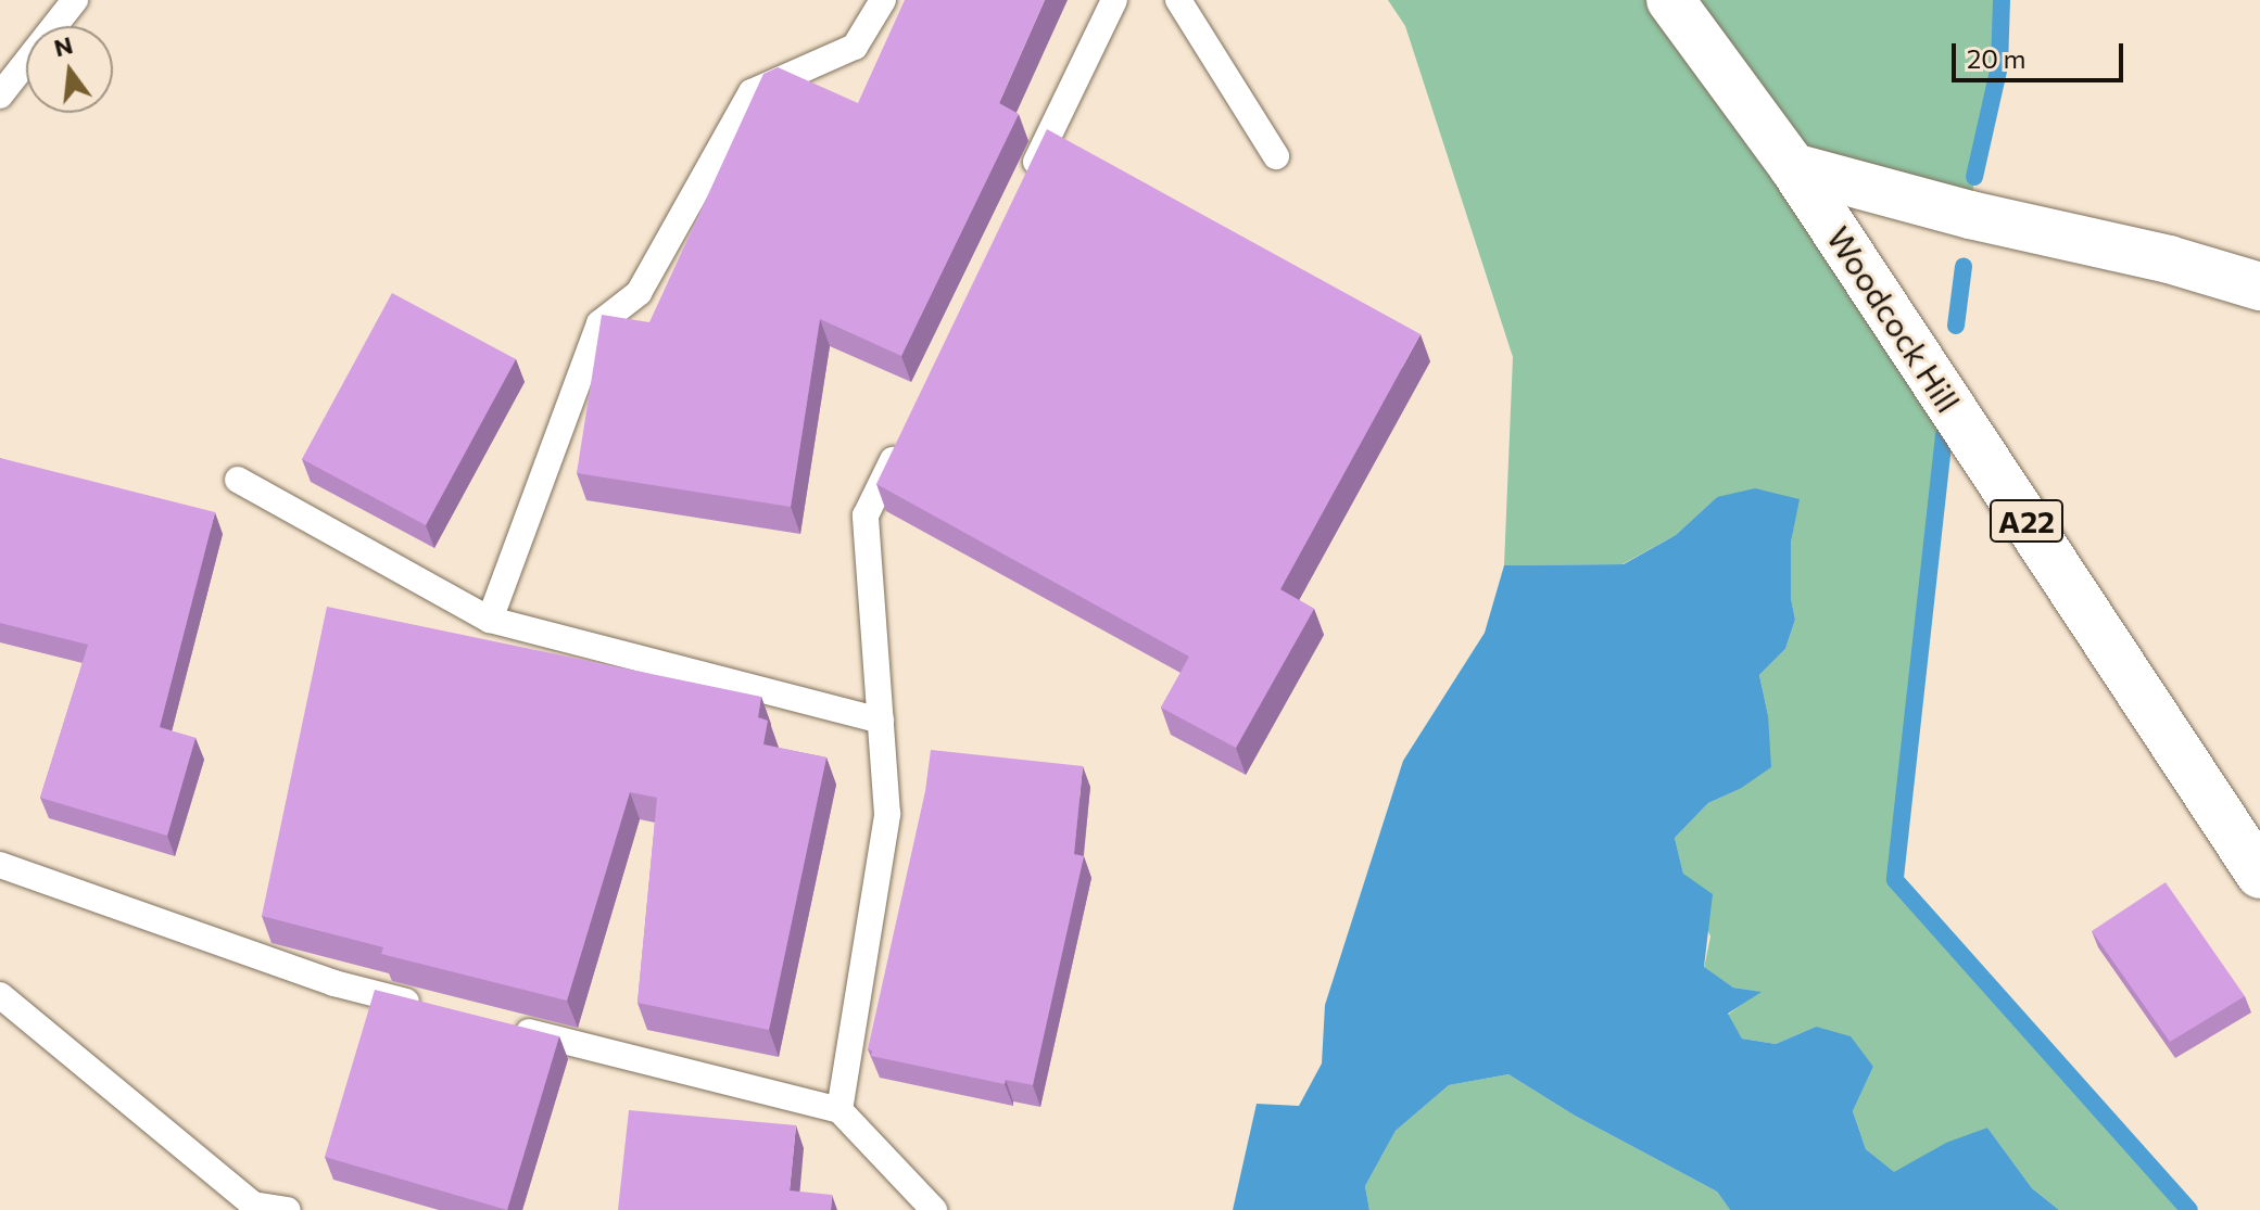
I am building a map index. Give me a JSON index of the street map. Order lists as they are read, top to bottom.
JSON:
{
  "streets": {
    "main road": ["Woodcock Hill", "A22"]
  },
  "crossings": [
    ["Woodcock Hill", "A22"]
  ],
  "scale_bar": "20 m",
  "north": "top"
}
